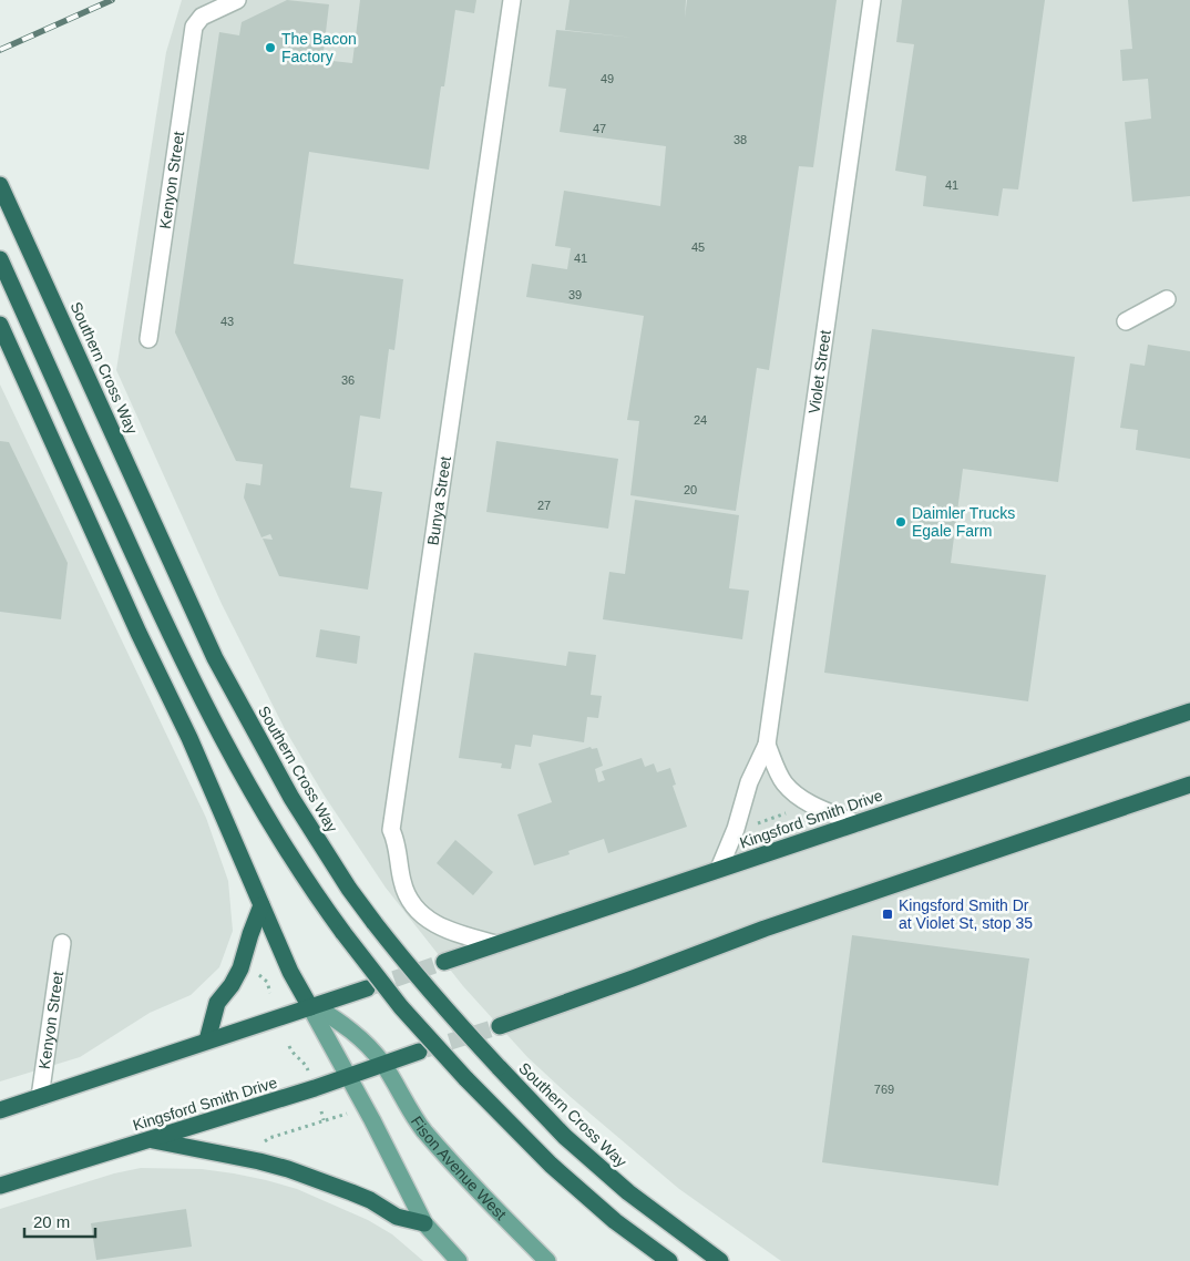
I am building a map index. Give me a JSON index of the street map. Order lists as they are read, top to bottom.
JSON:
{
  "streets": {
    "highway": ["Southern Cross Way", "Kingsford Smith Drive"],
    "main road": ["Fison Avenue West"],
    "street": ["Kenyon Street", "Violet Street", "Bunya Street"]
  },
  "crossings": [
    ["Violet Street", "Kingsford Smith Drive"],
    ["Bunya Street", "Kingsford Smith Drive"],
    ["Kingsford Smith Drive", "Fison Avenue West"]
  ],
  "places": {
    "other": ["The Bacon Factory", "Daimler Trucks Egale Farm"],
    "transit": ["Kingsford Smith Dr at Violet St, stop 35"]
  },
  "house_numbers": [
    "49",
    "47",
    "38",
    "41",
    "45",
    "41",
    "39",
    "43",
    "36",
    "24",
    "20",
    "27",
    "769"
  ],
  "scale_bar": "20 m"
}
